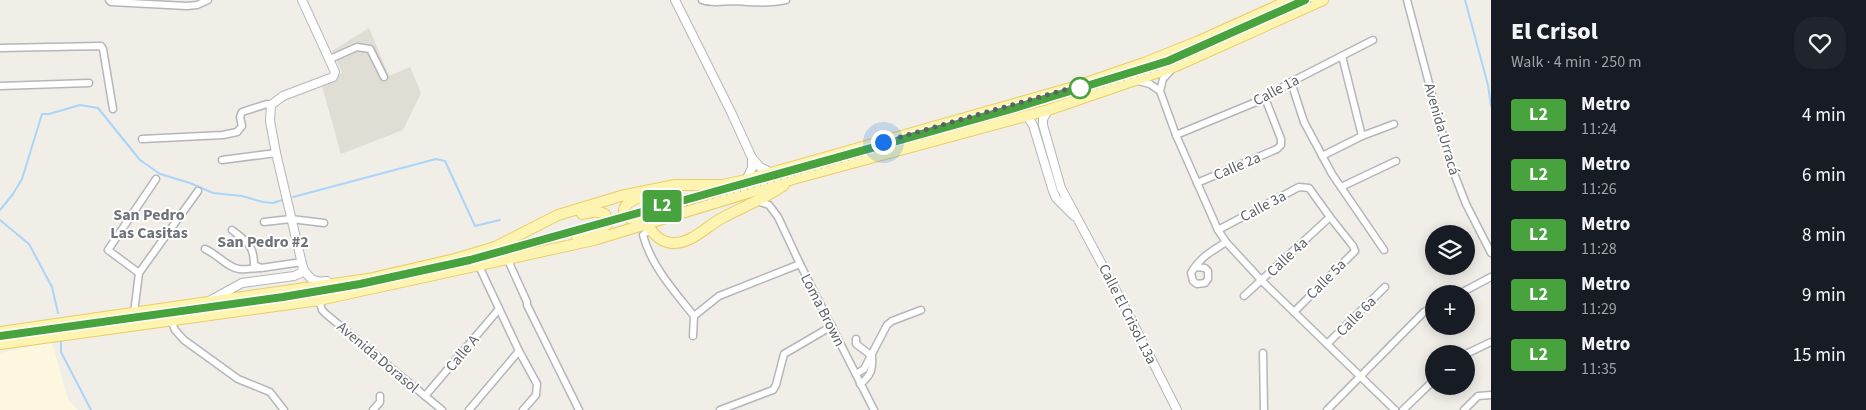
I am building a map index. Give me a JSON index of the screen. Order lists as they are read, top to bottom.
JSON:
{
  "streets": {
    "street": [
      "Calle 1a",
      "Avenida Urracá",
      "Calle 2a",
      "Calle 3a",
      "Calle 4a",
      "Calle 5a",
      "Loma Brown",
      "Calle El Crisol 13a",
      "Calle 6a",
      "Calle A",
      "Avenida Dorasol"
    ]
  },
  "crossings": [
    ["Calle 1a", "Calle 2a"],
    ["Calle 3a", "Calle 4a"],
    ["Calle 3a", "Calle 5a"],
    ["Calle 4a", "Calle 5a"],
    ["Calle A", "Avenida Dorasol"]
  ],
  "districts": ["San Pedro Las Casitas", "San Pedro #2"],
  "lines": ["metro line L2"],
  "page": {
    "on_map": "L2",
    "heading": ["El Crisol", "Walk · 4 min · 250 m"],
    "list": [
      {
        "mark": "L2",
        "name": "Metro",
        "note": "11:24",
        "value": "4 min"
      },
      {
        "mark": "L2",
        "name": "Metro",
        "note": "11:26",
        "value": "6 min"
      },
      {
        "mark": "L2",
        "name": "Metro",
        "note": "11:28",
        "value": "8 min"
      },
      {
        "mark": "L2",
        "name": "Metro",
        "note": "11:29",
        "value": "9 min"
      },
      {
        "mark": "L2",
        "name": "Metro",
        "note": "11:35",
        "value": "15 min"
      }
    ],
    "map_buttons": ["+", "−"]
  }
}
